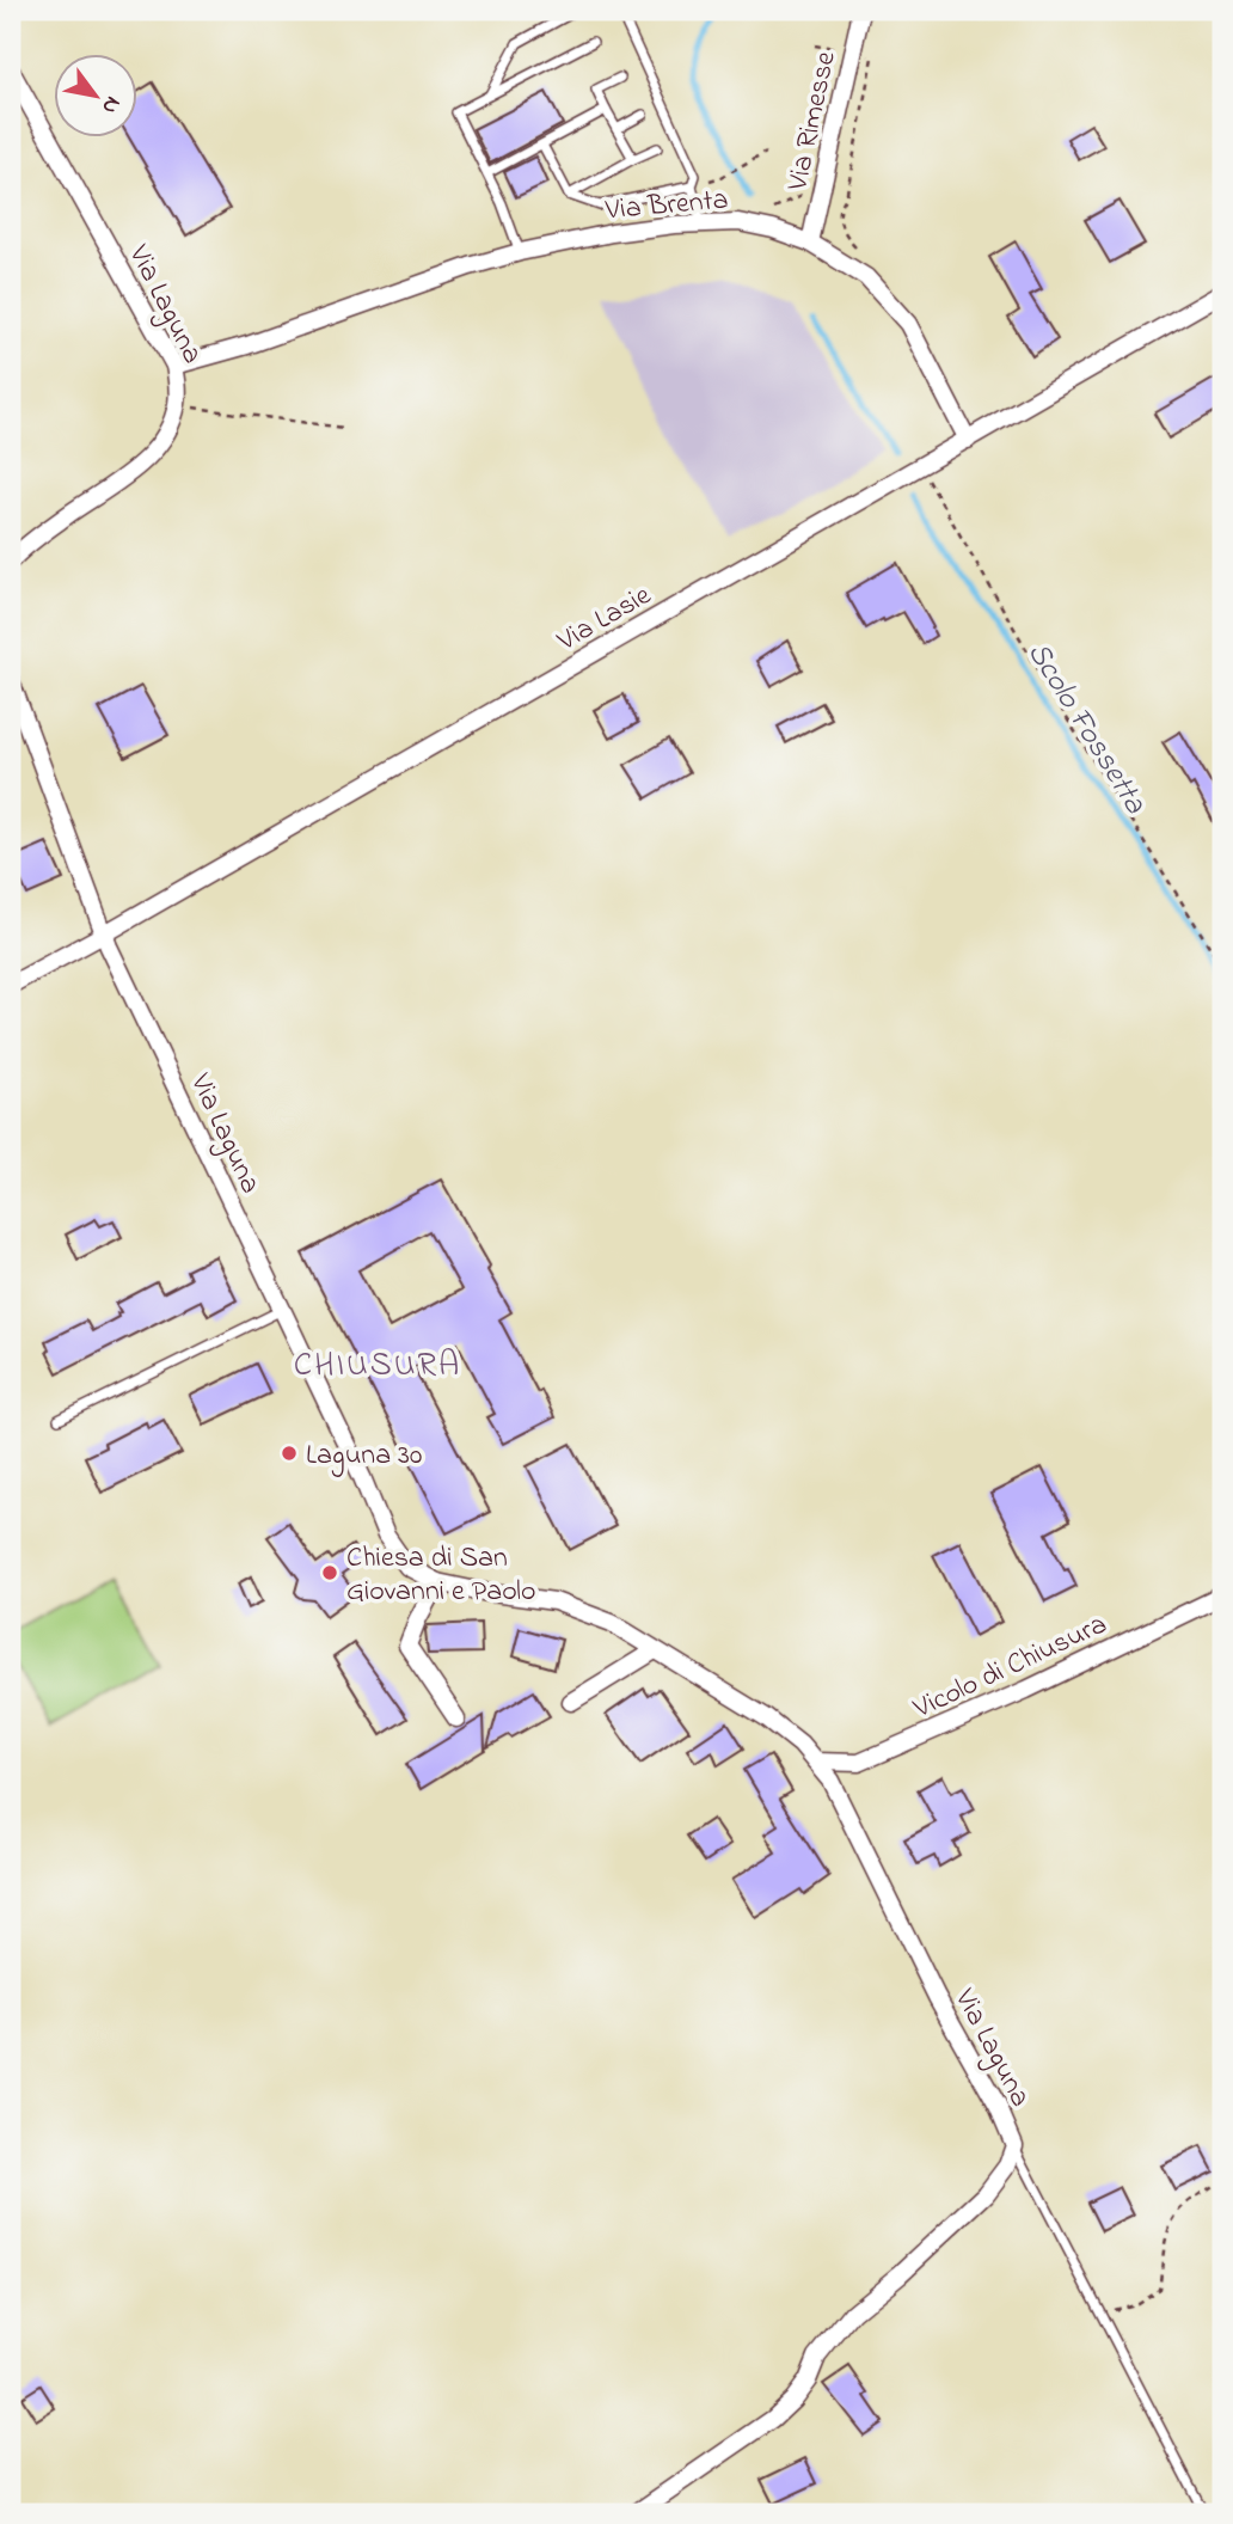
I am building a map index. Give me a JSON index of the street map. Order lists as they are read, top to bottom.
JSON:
{
  "streets": {
    "street": [
      "Via Rimesse",
      "Via Brenta",
      "Via Laguna",
      "Via Lasie",
      "Vicolo di Chiusura"
    ]
  },
  "crossings": [
    ["Via Rimesse", "Via Brenta"],
    ["Via Brenta", "Via Laguna"],
    ["Via Brenta", "Via Lasie"],
    ["Via Laguna", "Via Lasie"],
    ["Via Laguna", "Vicolo di Chiusura"]
  ],
  "districts": ["CHIUSURA"],
  "water": ["Scolo Fossetta"],
  "places": ["Laguna 30", "Chiesa di San Giovanni e Paolo"],
  "north": "bottom right"
}
